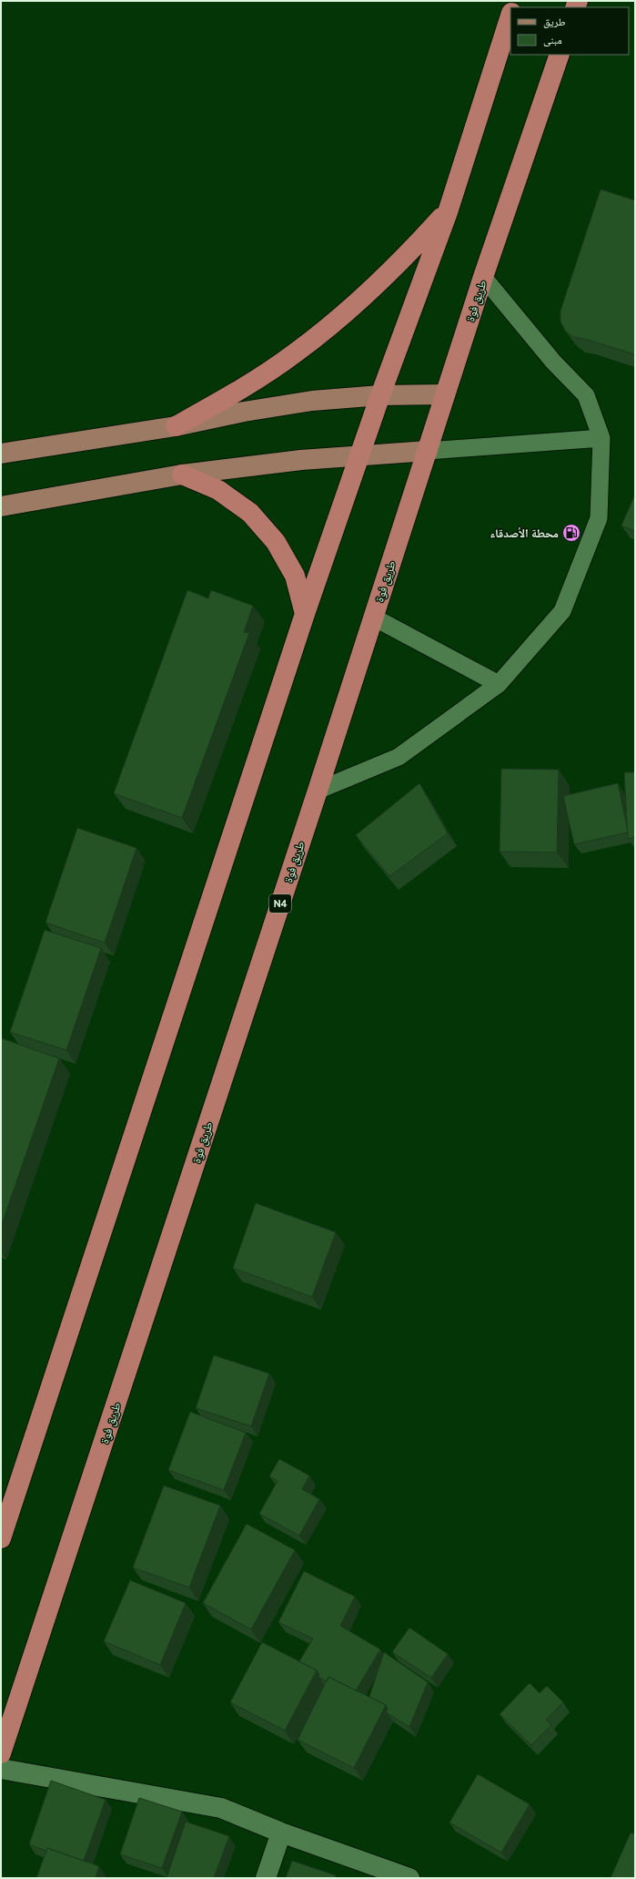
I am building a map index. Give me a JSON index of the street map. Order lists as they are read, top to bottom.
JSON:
{
  "streets": {
    "highway": ["طريق فوة", "N4"]
  },
  "places": {
    "fuel station": ["محطة الأصدقاء"]
  },
  "legend": ["طريق", "مبنى"]
}
